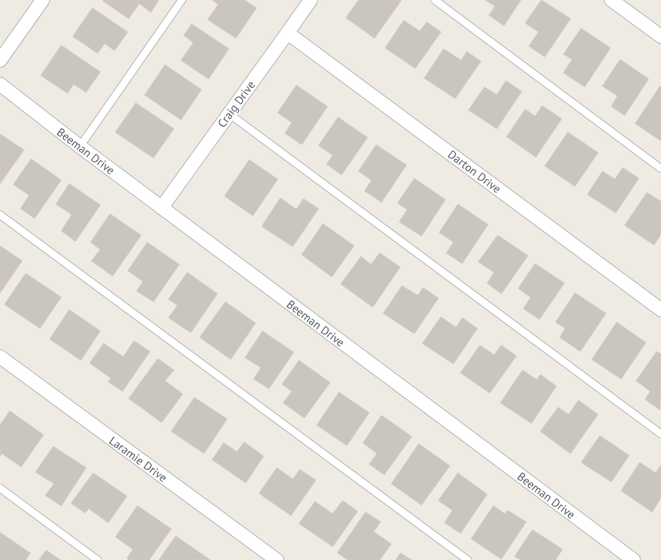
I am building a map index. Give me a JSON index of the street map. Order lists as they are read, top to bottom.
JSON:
{
  "streets": {
    "street": [
      "Craig Drive",
      "Beeman Drive",
      "Darton Drive",
      "Laramie Drive"
    ]
  },
  "crossings": [
    ["Craig Drive", "Beeman Drive"],
    ["Craig Drive", "Darton Drive"]
  ]
}
